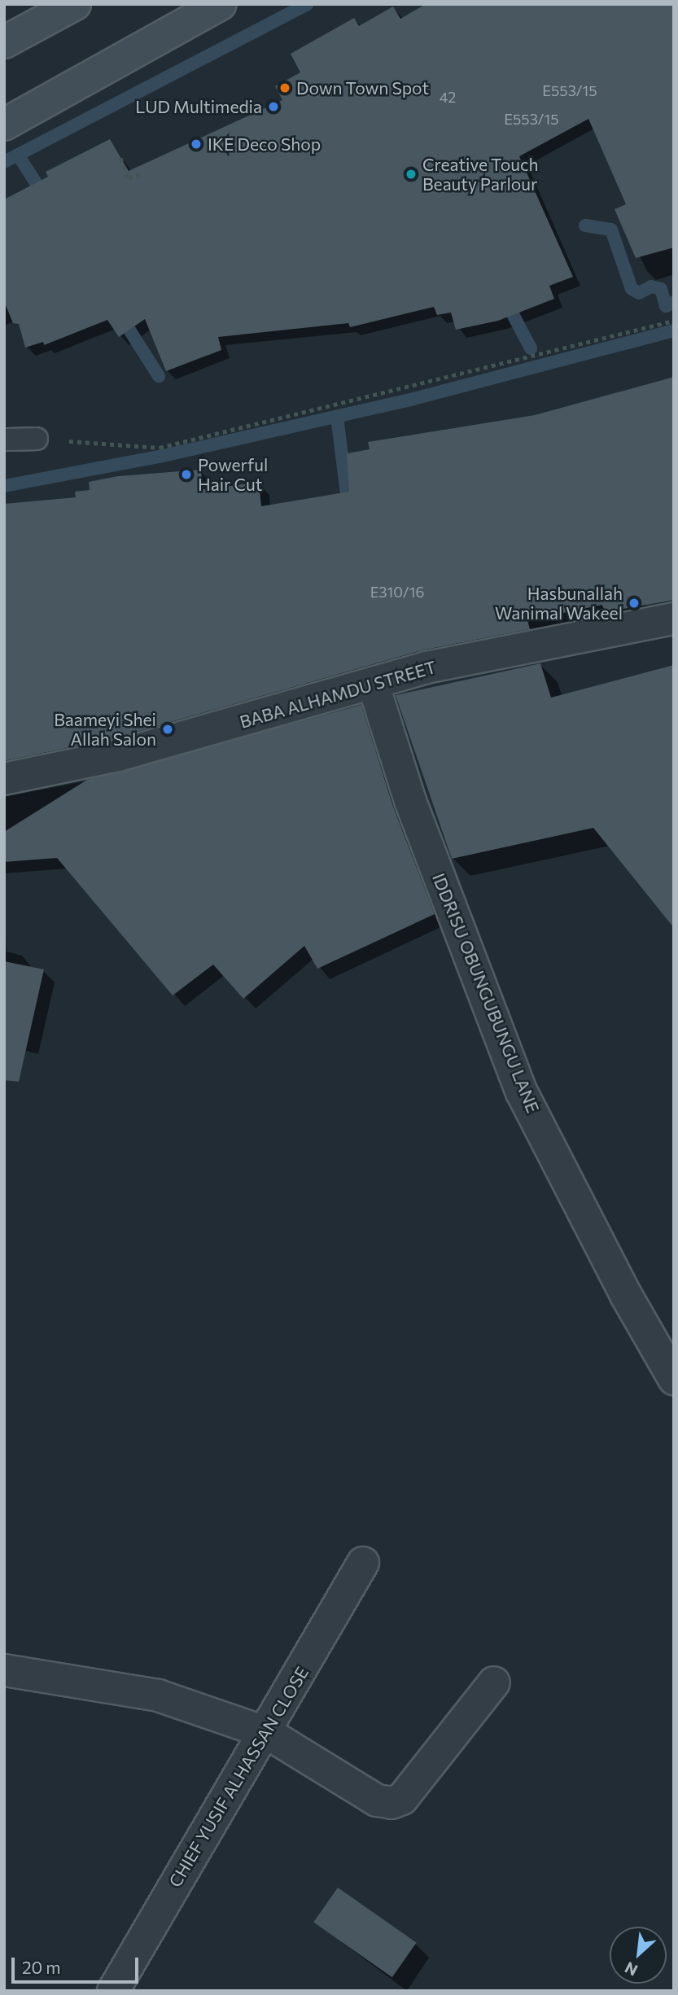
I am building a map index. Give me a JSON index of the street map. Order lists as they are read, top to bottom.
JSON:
{
  "streets": {
    "street": ["BABA ALHAMDU STREET", "IDDRISU OBUNGUBUNGU LANE", "CHIEF YUSIF ALHASSAN CLOSE"]
  },
  "crossings": [
    ["BABA ALHAMDU STREET", "IDDRISU OBUNGUBUNGU LANE"]
  ],
  "places": [
    "Down Town Spot",
    "LUD Multimedia",
    "IKE Deco Shop",
    "Creative Touch Beauty Parlour",
    "Powerful Hair Cut",
    "Hasbunallah Wanimal Wakeel",
    "Baameyi Shei Allah Salon"
  ],
  "house_numbers": [
    "E553/15",
    "42",
    "E553/15",
    "E310/16"
  ],
  "scale_bar": "20 m",
  "north": "bottom left"
}
